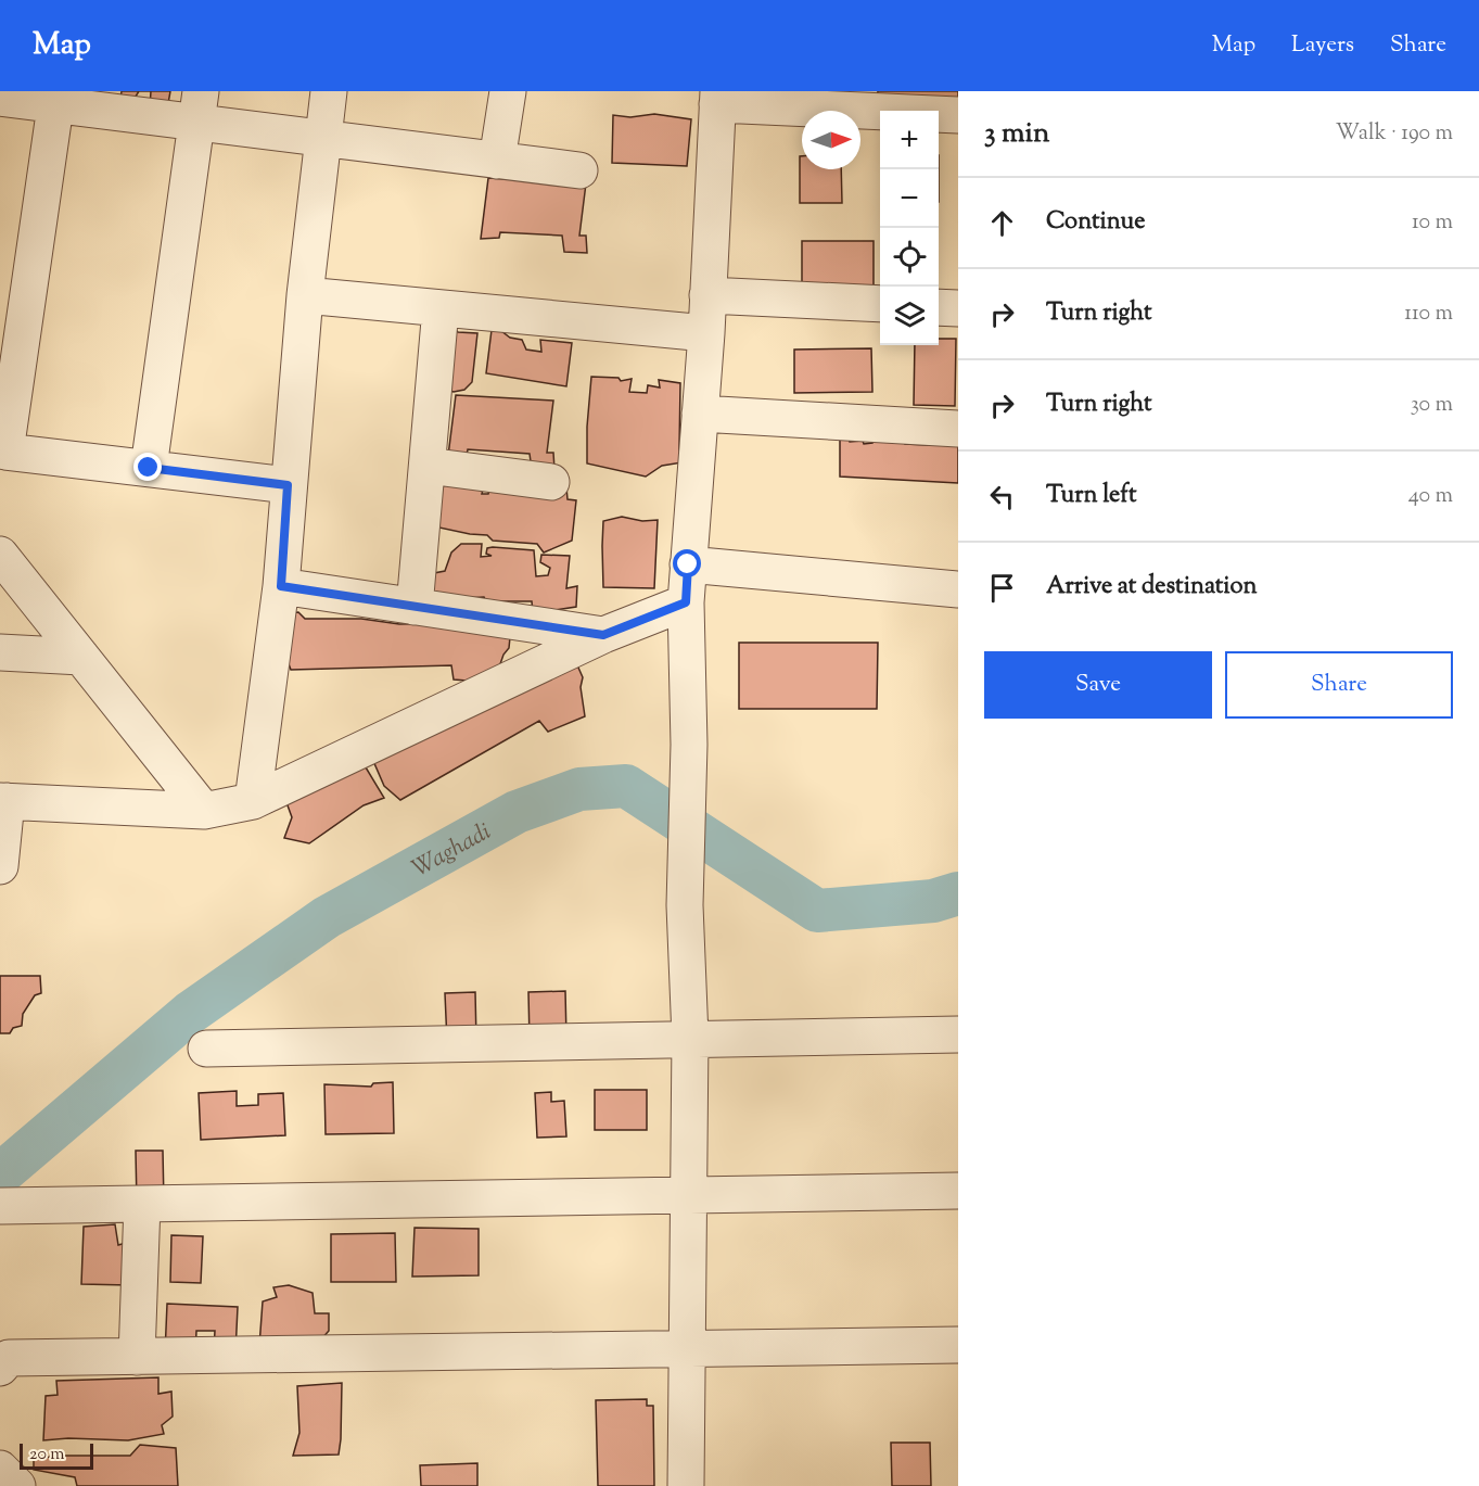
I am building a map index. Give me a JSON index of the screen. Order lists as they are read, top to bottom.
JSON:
{
  "water": ["Waghadi"],
  "scale_bar": "20 m",
  "north": "right",
  "page": {
    "header": "Map",
    "nav": ["Map", "Layers", "Share"],
    "heading": ["3 min", "Walk · 190 m"],
    "map_buttons": ["+", "−"],
    "list": [
      ["Continue", "10 m"],
      ["Turn right", "110 m"],
      ["Turn right", "30 m"],
      ["Turn left", "40 m"],
      "Arrive at destination"
    ],
    "buttons": ["Save", "Share"],
    "scale": "20 m"
  }
}
